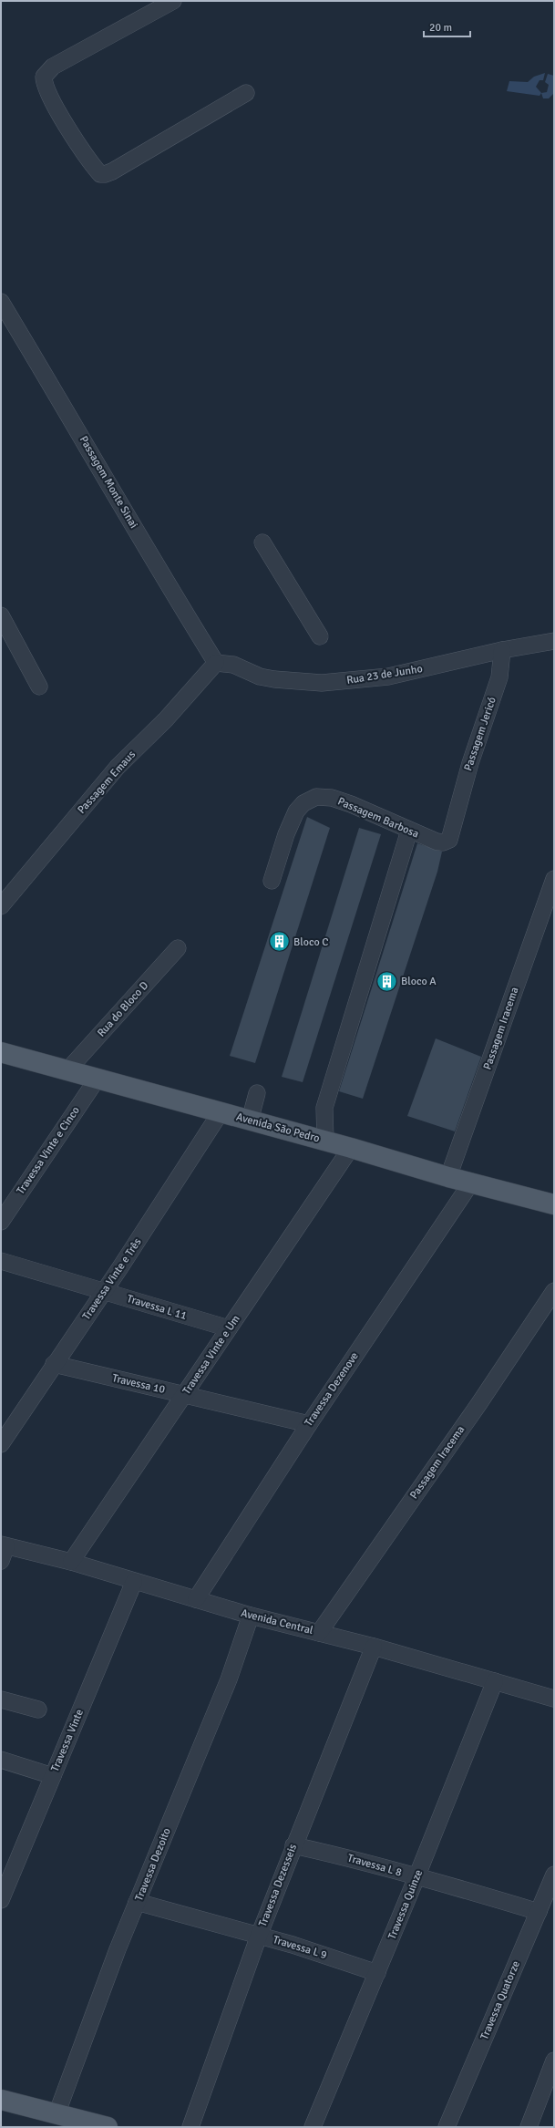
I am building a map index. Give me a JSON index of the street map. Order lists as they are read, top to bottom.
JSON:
{
  "streets": {
    "main road": ["Avenida São Pedro"],
    "street": [
      "Passagem Monte Sinai",
      "Rua 23 de Junho",
      "Passagem Jericó",
      "Passagem Emaus",
      "Passagem Barbosa",
      "Rua do Bloco D",
      "Passagem Iracema",
      "Travessa Vinte e Cinco",
      "Travessa Vinte e Três",
      "Travessa L 11",
      "Travessa Vinte e Um",
      "Travessa 10",
      "Travessa Dezenove",
      "Avenida Central",
      "Travessa Vinte",
      "Travessa Dezoito",
      "Travessa L 8",
      "Travessa Dezesseis",
      "Travessa Quinze",
      "Travessa L 9",
      "Travessa Quatorze"
    ]
  },
  "crossings": [
    ["Passagem Monte Sinai", "Rua 23 de Junho"],
    ["Passagem Monte Sinai", "Passagem Emaus"],
    ["Rua 23 de Junho", "Passagem Jericó"],
    ["Rua 23 de Junho", "Passagem Emaus"],
    ["Passagem Jericó", "Passagem Barbosa"],
    ["Rua do Bloco D", "Avenida São Pedro"],
    ["Passagem Iracema", "Avenida São Pedro"],
    ["Passagem Iracema", "Avenida Central"],
    ["Avenida São Pedro", "Travessa Vinte e Cinco"],
    ["Avenida São Pedro", "Travessa Vinte e Três"],
    ["Avenida São Pedro", "Travessa Vinte e Um"],
    ["Avenida São Pedro", "Travessa Dezenove"],
    ["Travessa Vinte e Três", "Travessa L 11"],
    ["Travessa Vinte e Três", "Travessa 10"],
    ["Travessa L 11", "Travessa Vinte e Um"],
    ["Travessa Vinte e Um", "Travessa 10"],
    ["Travessa Vinte e Um", "Avenida Central"],
    ["Travessa 10", "Travessa Dezenove"],
    ["Travessa Dezenove", "Avenida Central"],
    ["Avenida Central", "Travessa Vinte"],
    ["Avenida Central", "Travessa Dezoito"],
    ["Avenida Central", "Travessa Dezesseis"],
    ["Avenida Central", "Travessa Quinze"],
    ["Travessa Dezoito", "Travessa L 9"],
    ["Travessa L 8", "Travessa Dezesseis"],
    ["Travessa L 8", "Travessa Quinze"],
    ["Travessa L 8", "Travessa Quatorze"],
    ["Travessa Dezesseis", "Travessa L 9"],
    ["Travessa Quinze", "Travessa L 9"]
  ],
  "places": {
    "building": ["Bloco C", "Bloco A"]
  },
  "scale_bar": "20 m"
}
